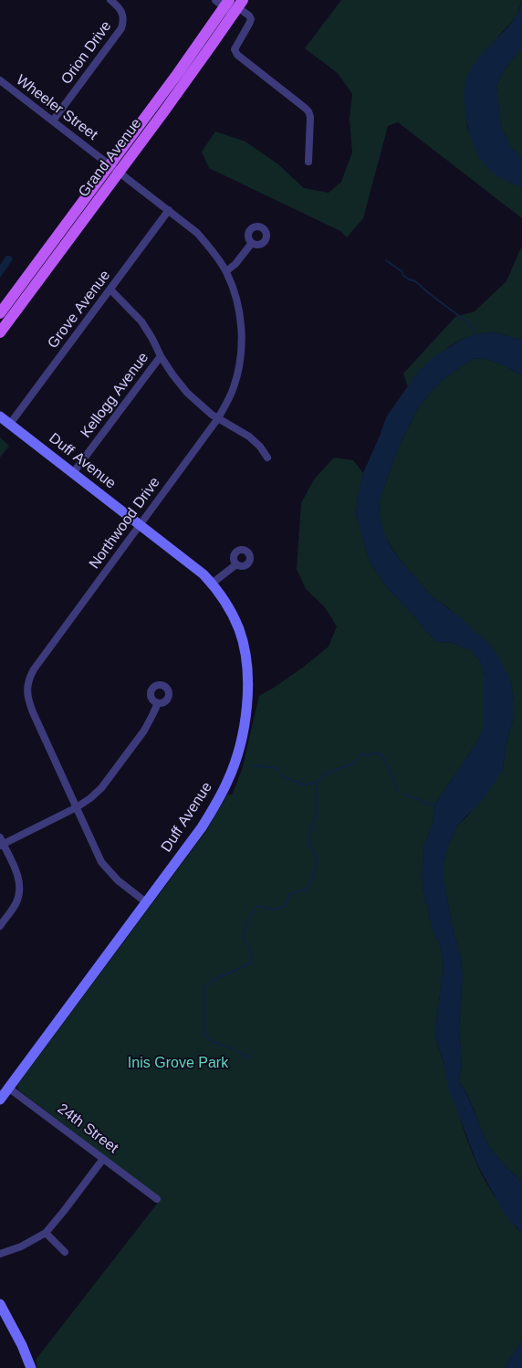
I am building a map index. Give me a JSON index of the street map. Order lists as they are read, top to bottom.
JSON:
{
  "streets": {
    "main road": ["Grand Avenue", "Duff Avenue"],
    "street": [
      "Orion Drive",
      "Wheeler Street",
      "Grove Avenue",
      "Kellogg Avenue",
      "Northwood Drive",
      "24th Street"
    ]
  },
  "crossings": [
    ["Orion Drive", "Wheeler Street"],
    ["Wheeler Street", "Grand Avenue"],
    ["Wheeler Street", "Northwood Drive"],
    ["Grand Avenue", "Northwood Drive"],
    ["Grove Avenue", "Duff Avenue"],
    ["Grove Avenue", "Northwood Drive"],
    ["Kellogg Avenue", "Duff Avenue"],
    ["Duff Avenue", "Northwood Drive"],
    ["Duff Avenue", "24th Street"]
  ],
  "parks": ["Inis Grove Park"]
}
